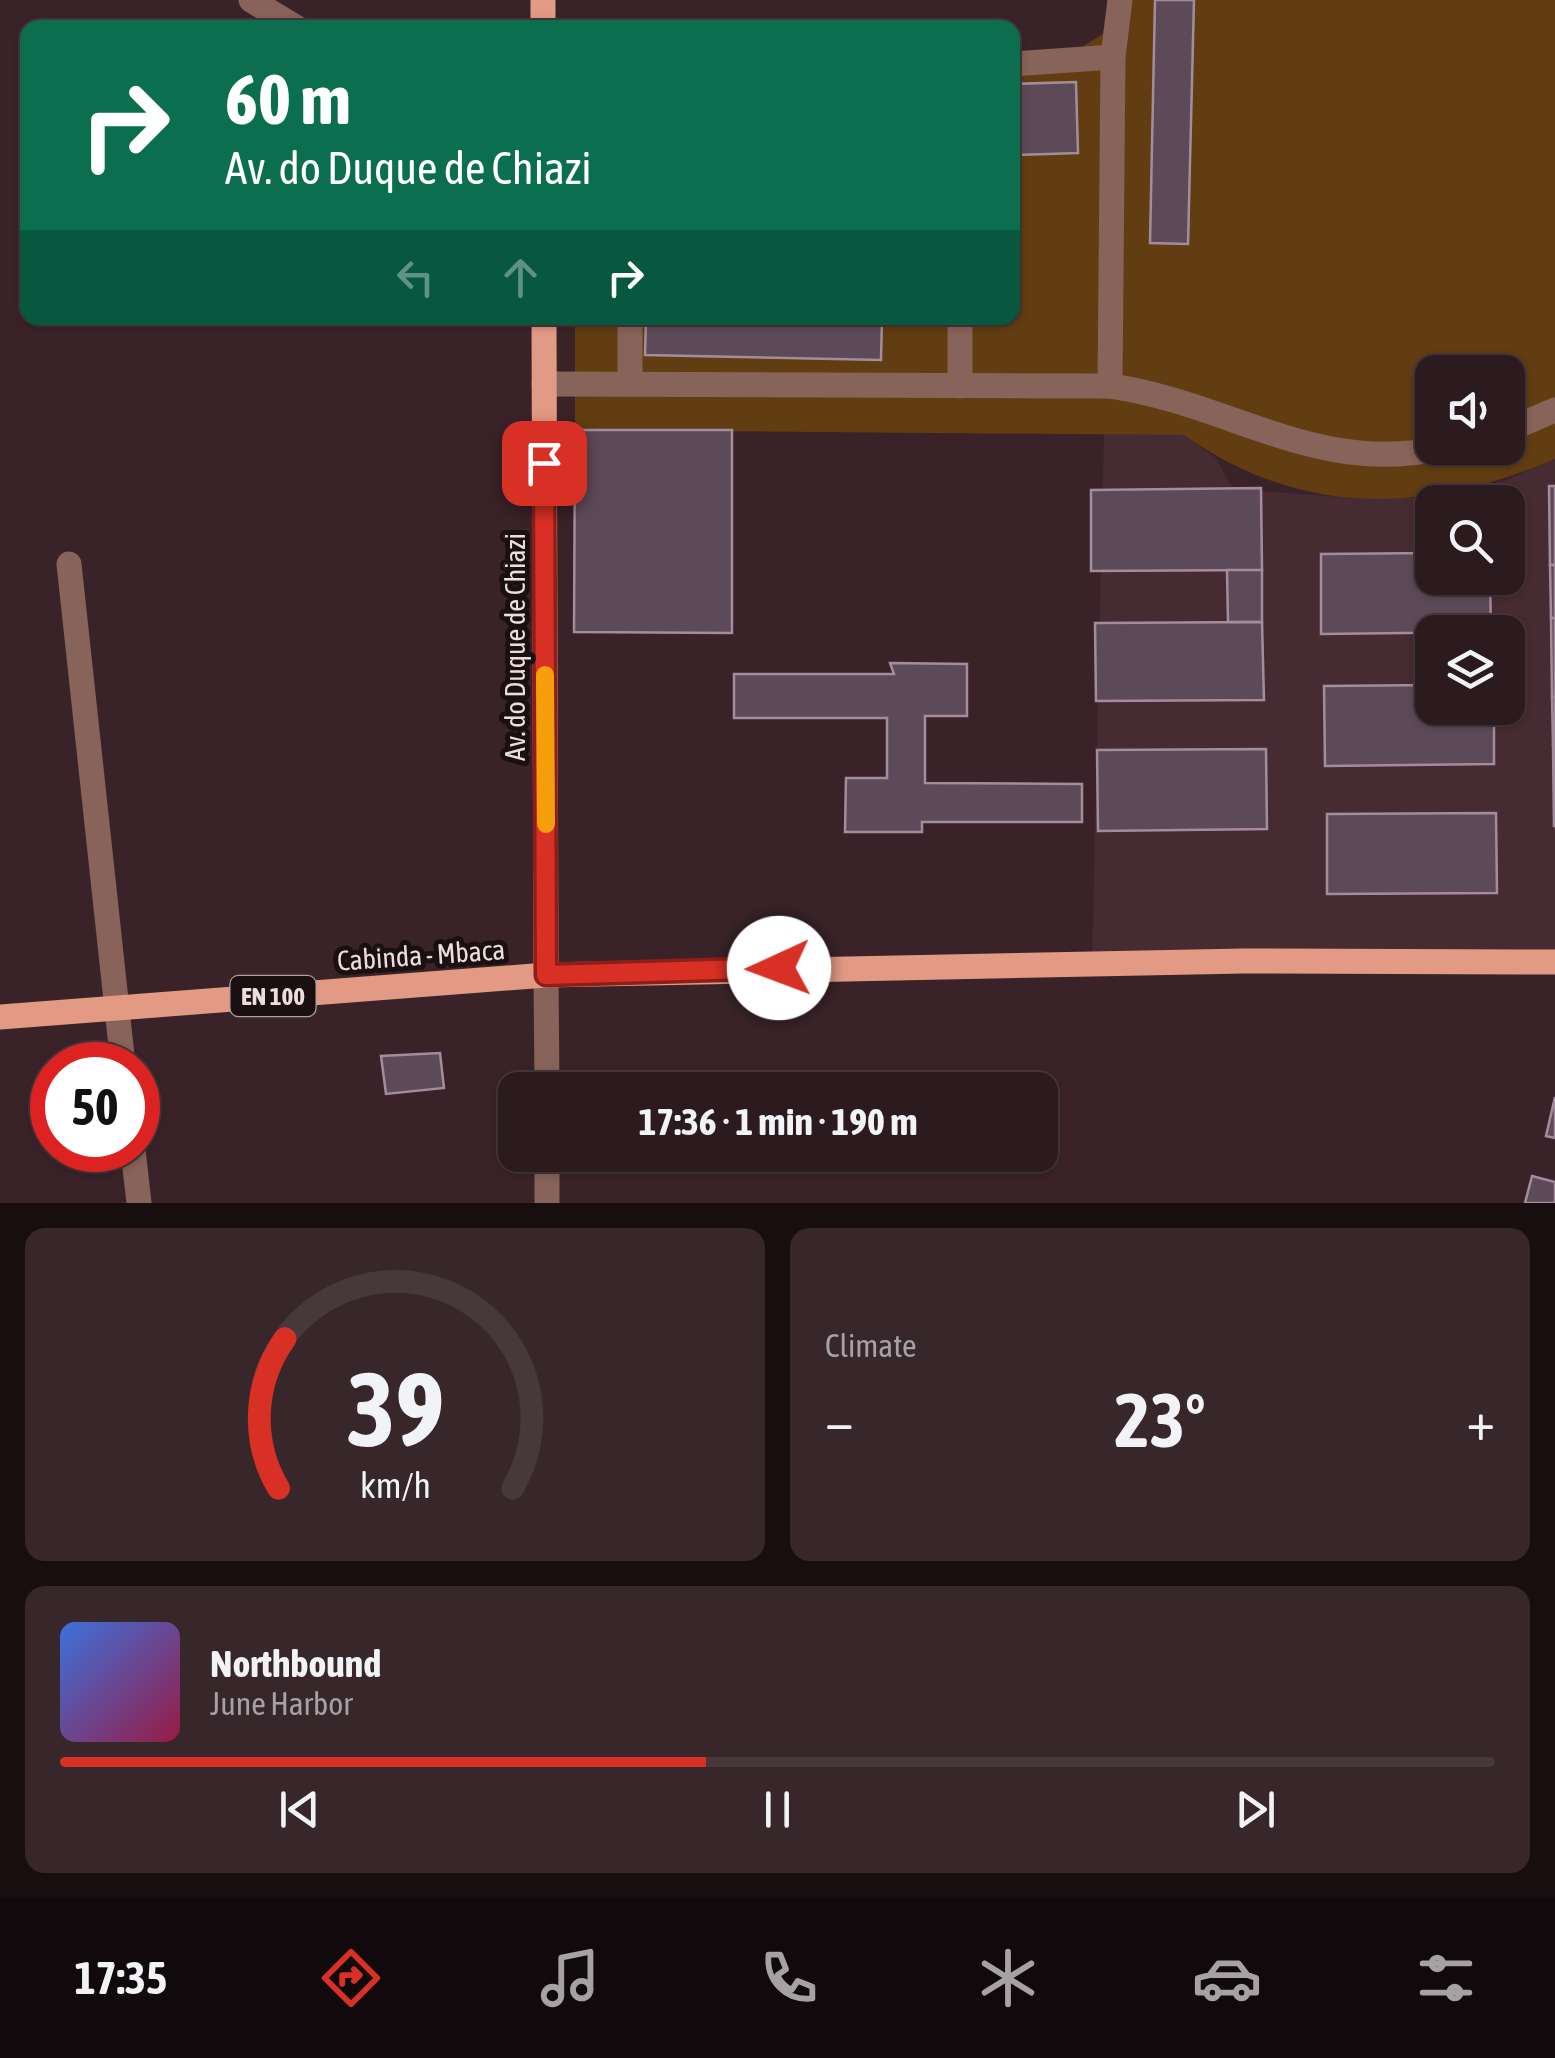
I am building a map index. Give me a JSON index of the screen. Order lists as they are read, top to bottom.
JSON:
{
  "streets": {
    "main road": ["Av. do Duque de Chiazi", "Cabinda - Mbaca", "EN 100"]
  },
  "crossings": [
    ["Av. do Duque de Chiazi", "Cabinda - Mbaca"]
  ],
  "page": {
    "turn": ["60 m", "Av. do Duque de Chiazi"],
    "limit": "50",
    "trip": "17:36 · 1 min · 190 m",
    "tile": "Climate",
    "heat": ["−", "23°", "+"],
    "song": ["Northbound", "June Harbor"],
    "tabs": "17:35",
    "gauge": ["39", "km/h"]
  }
}
